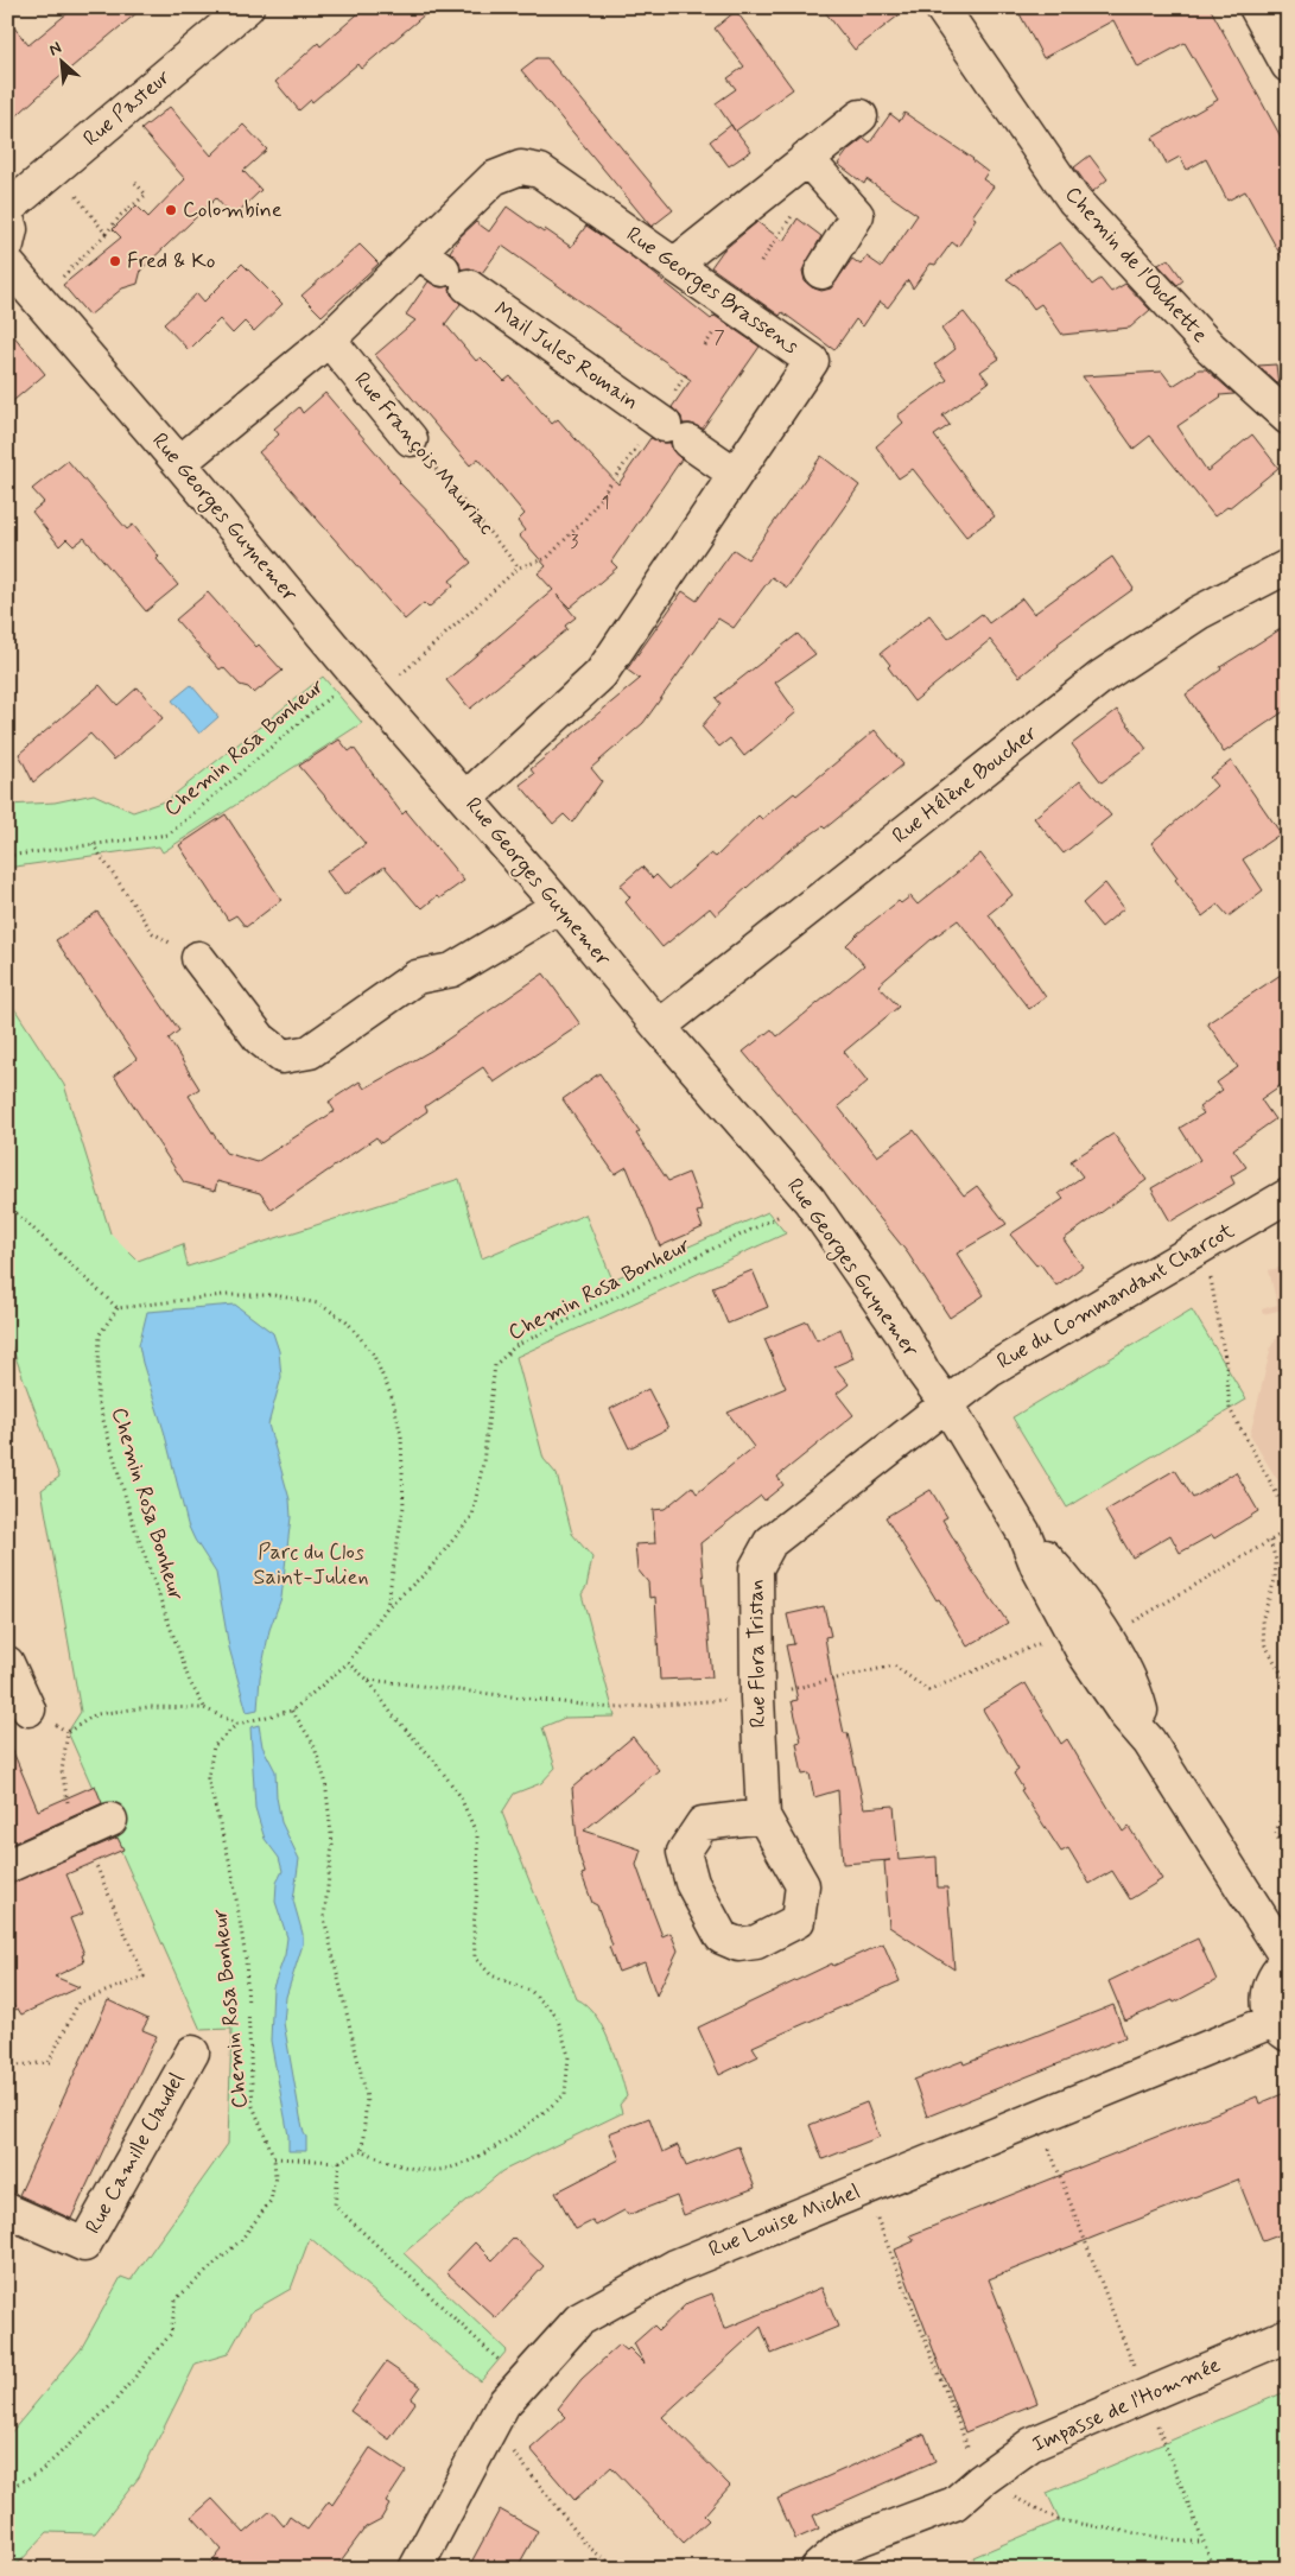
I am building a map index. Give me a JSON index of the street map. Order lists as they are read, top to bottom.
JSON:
{
  "streets": {
    "street": [
      "Rue Pasteur",
      "Chemin de l'Ouchette",
      "Rue Georges Brassens",
      "Mail Jules Romain",
      "Rue François Mauriac",
      "Rue Georges Guynemer",
      "Rue Hélène Boucher",
      "Rue du Commandant Charcot",
      "Rue Flora Tristan",
      "Rue Camille Claudel",
      "Rue Louise Michel",
      "Impasse de l'Hommée"
    ],
    "path": ["Chemin Rosa Bonheur"]
  },
  "crossings": [
    ["Rue Georges Brassens", "Mail Jules Romain"],
    ["Rue Georges Brassens", "Rue François Mauriac"],
    ["Rue Georges Brassens", "Rue Georges Guynemer"],
    ["Rue François Mauriac", "Chemin Rosa Bonheur"],
    ["Rue Georges Guynemer", "Chemin Rosa Bonheur"],
    ["Rue Georges Guynemer", "Rue Hélène Boucher"],
    ["Rue Georges Guynemer", "Rue du Commandant Charcot"],
    ["Rue Georges Guynemer", "Rue Flora Tristan"],
    ["Rue du Commandant Charcot", "Rue Flora Tristan"]
  ],
  "parks": ["Parc du Clos Saint-Julien"],
  "places": ["Colombine", "Fred & Ko"],
  "house_numbers": ["7", "1", "3"],
  "north": "top left"
}
